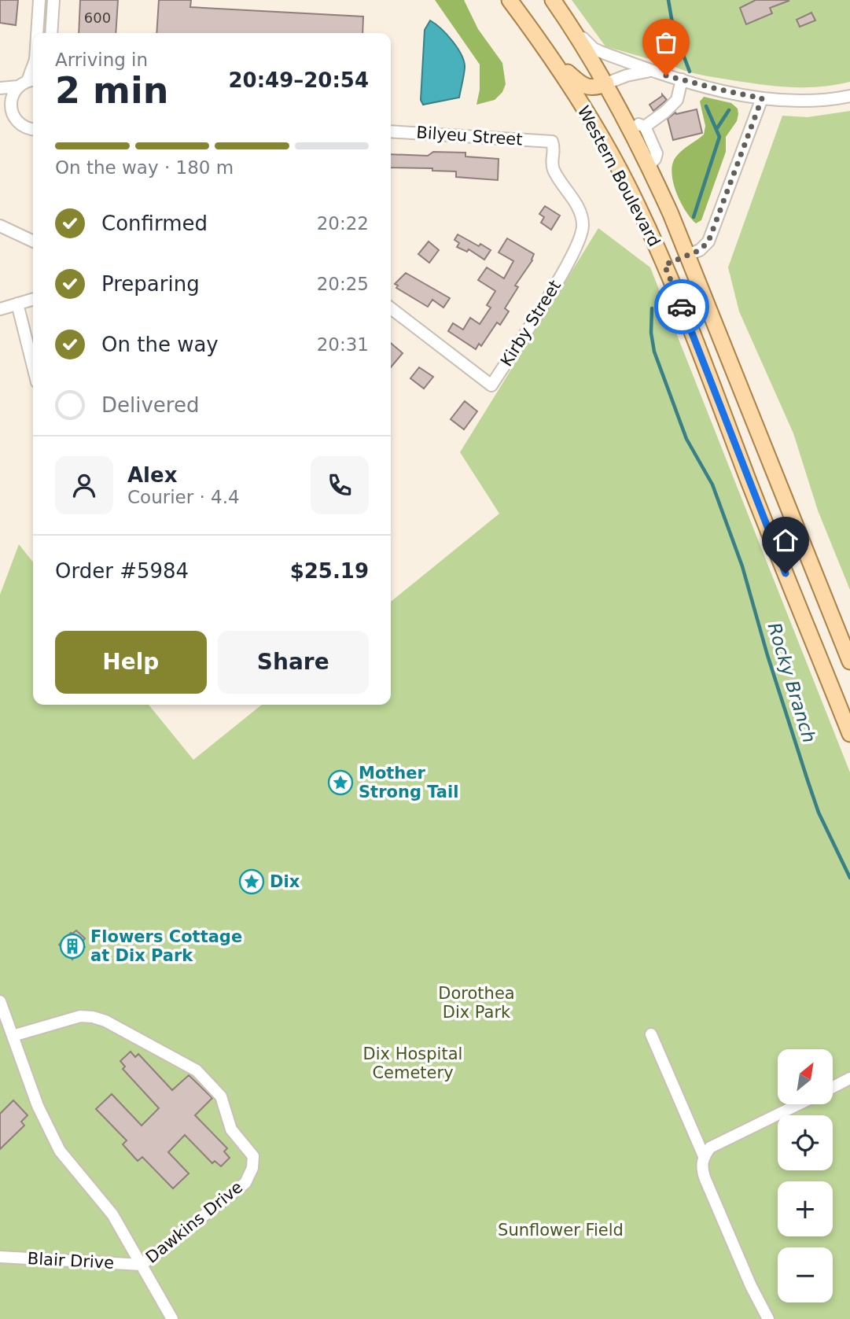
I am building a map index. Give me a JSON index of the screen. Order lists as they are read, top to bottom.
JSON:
{
  "streets": {
    "main road": ["Western Boulevard"],
    "street": [
      "Bilyeu Street",
      "Kirby Street",
      "Dawkins Drive",
      "Blair Drive"
    ]
  },
  "crossings": [
    ["Bilyeu Street", "Kirby Street"],
    ["Dawkins Drive", "Blair Drive"]
  ],
  "water": ["Rocky Branch"],
  "parks": ["Dorothea Dix Park", "Dix Hospital Cemetery", "Sunflower Field"],
  "places": {
    "place": ["Mother Strong Tail", "Dix"],
    "building": ["Flowers Cottage at Dix Park"]
  },
  "house_numbers": ["600"],
  "north": "top right",
  "page": {
    "heading": ["2 min", "Arriving in", "20:49–20:54"],
    "panel": [
      "Alex",
      "Courier · 4.4",
      "Order #5984",
      "$25.19"
    ],
    "bar": "On the way · 180 m",
    "list": [
      ["Confirmed", "20:22"],
      ["Preparing", "20:25"],
      ["On the way", "20:31"],
      "Delivered"
    ],
    "buttons": ["Help", "Share"],
    "map_buttons": ["+", "−"]
  }
}
